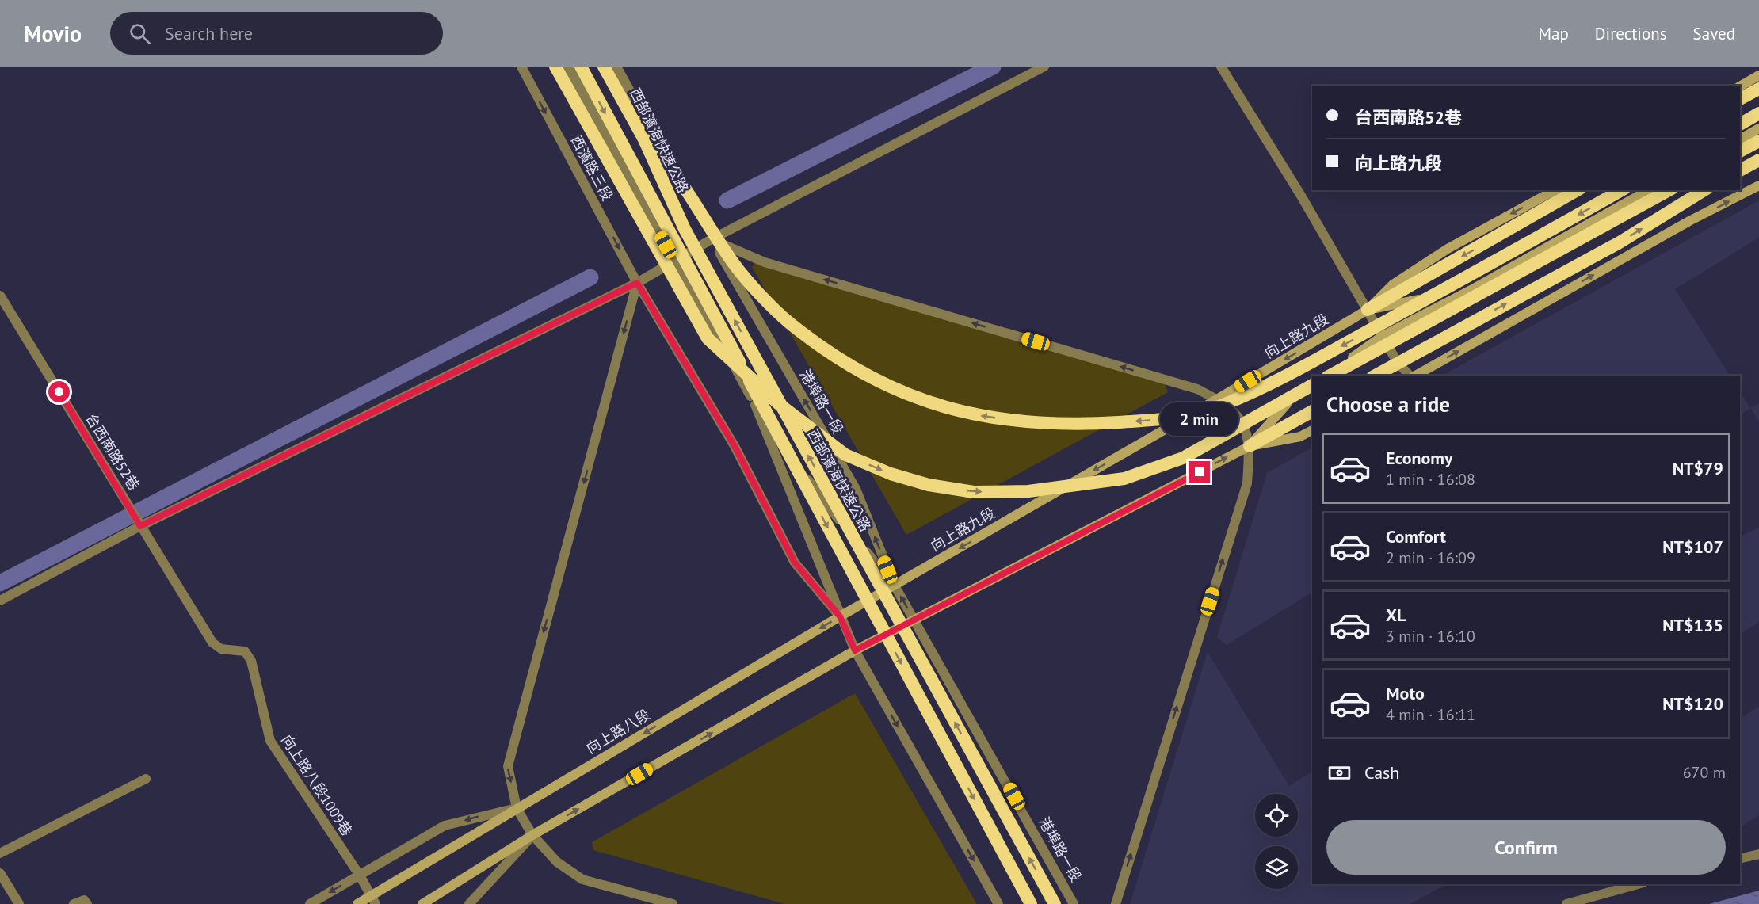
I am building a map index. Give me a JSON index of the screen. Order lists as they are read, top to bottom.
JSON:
{
  "streets": {
    "highway": ["西部濱海快速公路"],
    "main road": ["向上路九段", "向上路八段"],
    "street": [
      "西濱路三段",
      "港埠路一段",
      "台西南路52巷",
      "向上路八段1009巷"
    ]
  },
  "crossings": [
    ["西濱路三段", "港埠路一段"],
    ["向上路九段", "港埠路一段"],
    ["向上路九段", "向上路八段"],
    ["港埠路一段", "向上路八段"],
    ["台西南路52巷", "向上路八段1009巷"]
  ],
  "page": {
    "header": "Movio",
    "search": "Search here",
    "nav": ["Map", "Directions", "Saved"],
    "banner": ["台西南路52巷", "向上路九段"],
    "heading": "Choose a ride",
    "bubble": "2 min",
    "list": [
      {
        "name": "Economy",
        "note": "1 min · 16:08",
        "value": "NT$79"
      },
      {
        "name": "Comfort",
        "note": "2 min · 16:09",
        "value": "NT$107"
      },
      {
        "name": "XL",
        "note": "3 min · 16:10",
        "value": "NT$135"
      },
      {
        "name": "Moto",
        "note": "4 min · 16:11",
        "value": "NT$120"
      }
    ],
    "pay": ["Cash", "670 m"],
    "buttons": "Confirm"
  }
}
